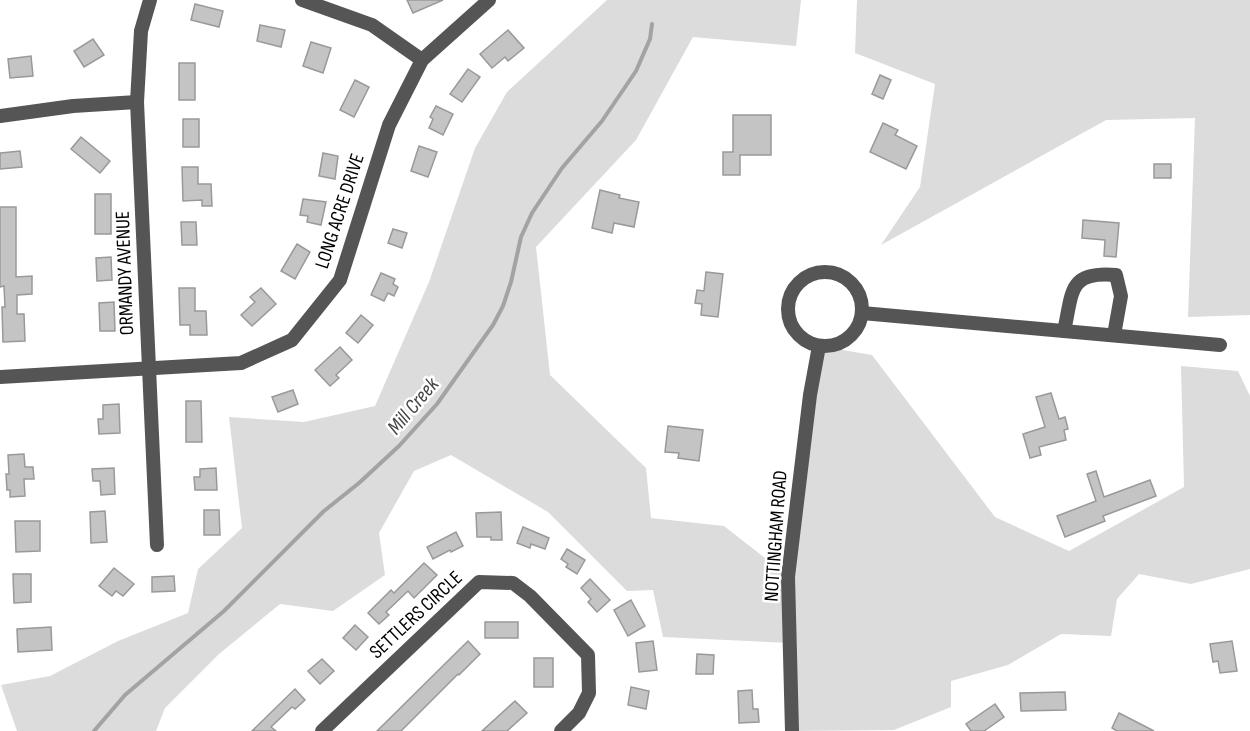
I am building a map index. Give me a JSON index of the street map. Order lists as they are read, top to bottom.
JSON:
{
  "streets": {
    "street": [
      "LONG ACRE DRIVE",
      "ORMANDY AVENUE",
      "NOTTINGHAM ROAD",
      "SETTLERS CIRCLE"
    ]
  },
  "crossings": [
    ["LONG ACRE DRIVE", "ORMANDY AVENUE"]
  ],
  "water": ["Mill Creek"]
}
